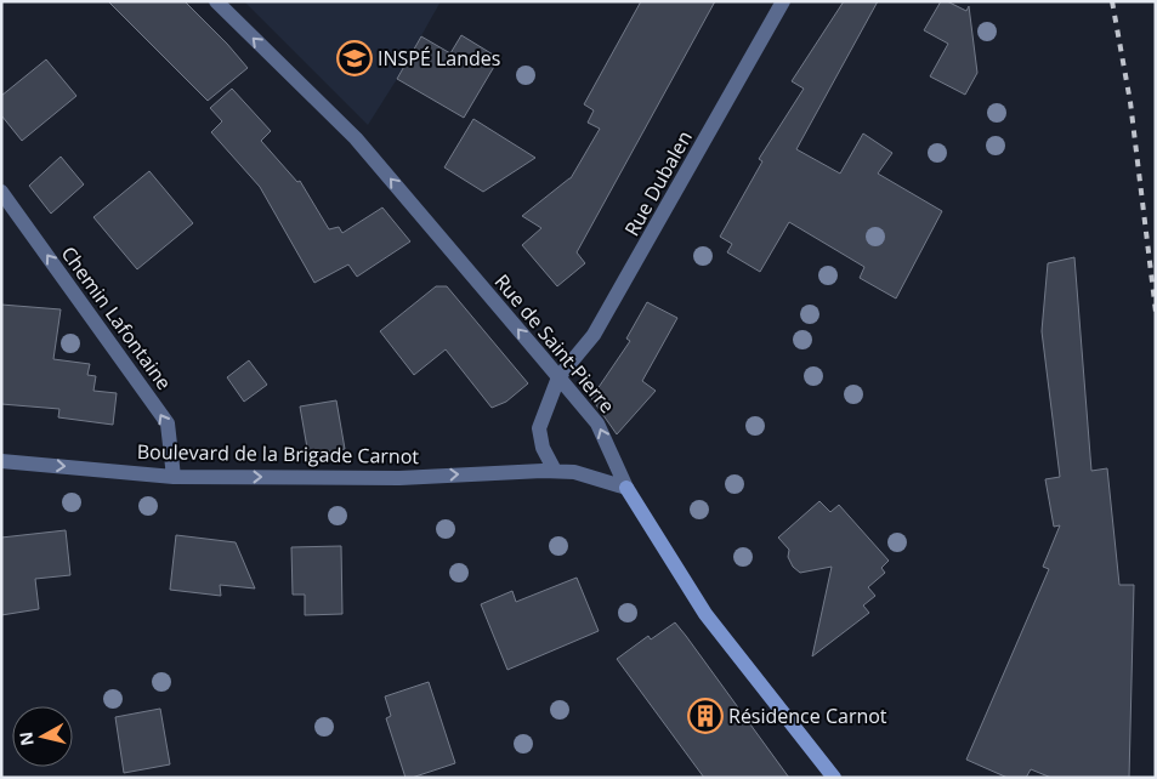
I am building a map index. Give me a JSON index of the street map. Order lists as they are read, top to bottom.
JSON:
{
  "streets": {
    "street": [
      "Rue Dubalen",
      "Chemin Lafontaine",
      "Rue de Saint-Pierre",
      "Boulevard de la Brigade Carnot"
    ]
  },
  "crossings": [
    ["Rue Dubalen", "Rue de Saint-Pierre"],
    ["Chemin Lafontaine", "Boulevard de la Brigade Carnot"],
    ["Rue de Saint-Pierre", "Boulevard de la Brigade Carnot"]
  ],
  "one_way": ["Chemin Lafontaine", "Rue de Saint-Pierre", "Boulevard de la Brigade Carnot"],
  "places": {
    "school or university": ["INSPÉ Landes"],
    "building": ["Résidence Carnot"]
  },
  "north": "left"
}
